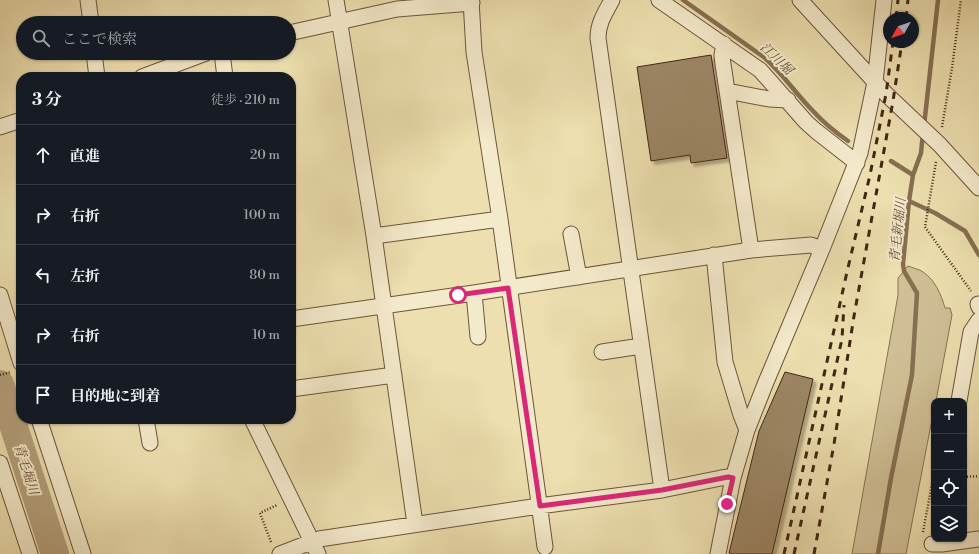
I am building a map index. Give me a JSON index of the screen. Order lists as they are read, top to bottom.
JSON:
{
  "water": ["江川堀", "青毛新堀川", "青毛堀川"],
  "north": "bottom left",
  "page": {
    "search": "ここで検索",
    "heading": ["3 分", "徒歩 · 210 m"],
    "list": [
      ["直進", "20 m"],
      ["右折", "100 m"],
      ["左折", "80 m"],
      ["右折", "10 m"],
      "目的地に到着"
    ],
    "map_buttons": ["+", "−"]
  }
}
